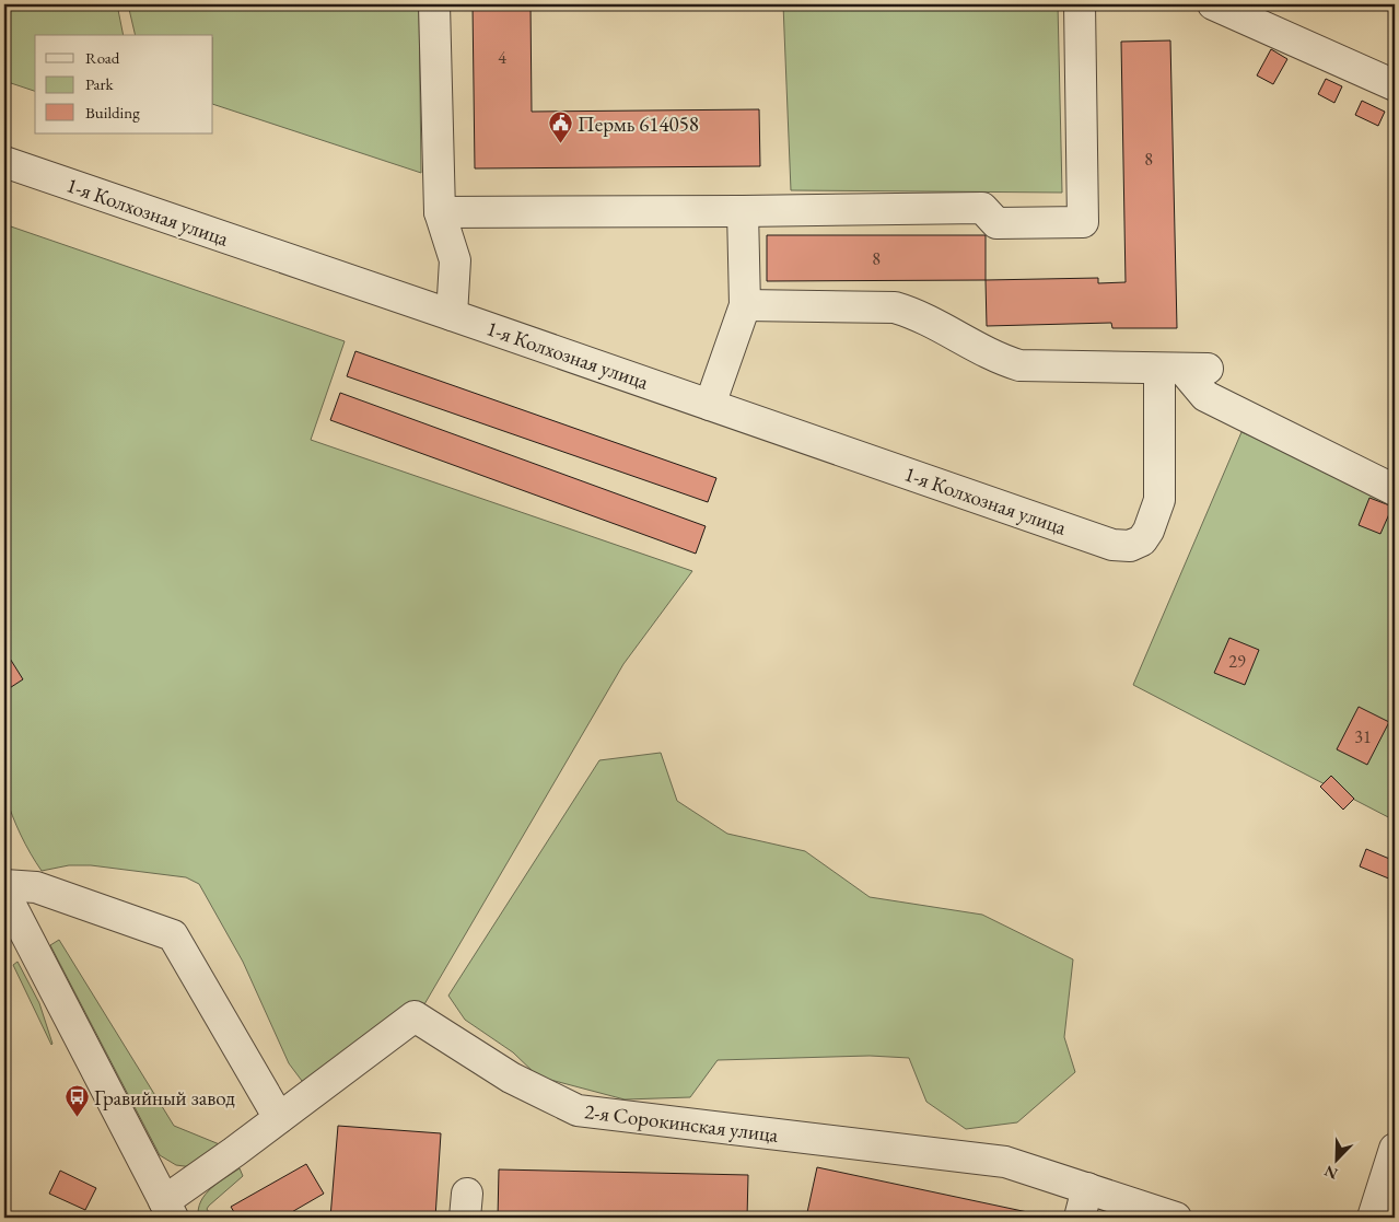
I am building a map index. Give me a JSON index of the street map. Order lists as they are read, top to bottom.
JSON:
{
  "streets": {
    "street": ["1-я Колхозная улица", "2-я Сорокинская улица"]
  },
  "places": {
    "public building": ["Пермь 614058"],
    "bus stop": ["Гравийный завод"]
  },
  "house_numbers": [
    "4",
    "8",
    "8",
    "29",
    "31"
  ],
  "legend": ["Road", "Park", "Building"],
  "north": "bottom left"
}
